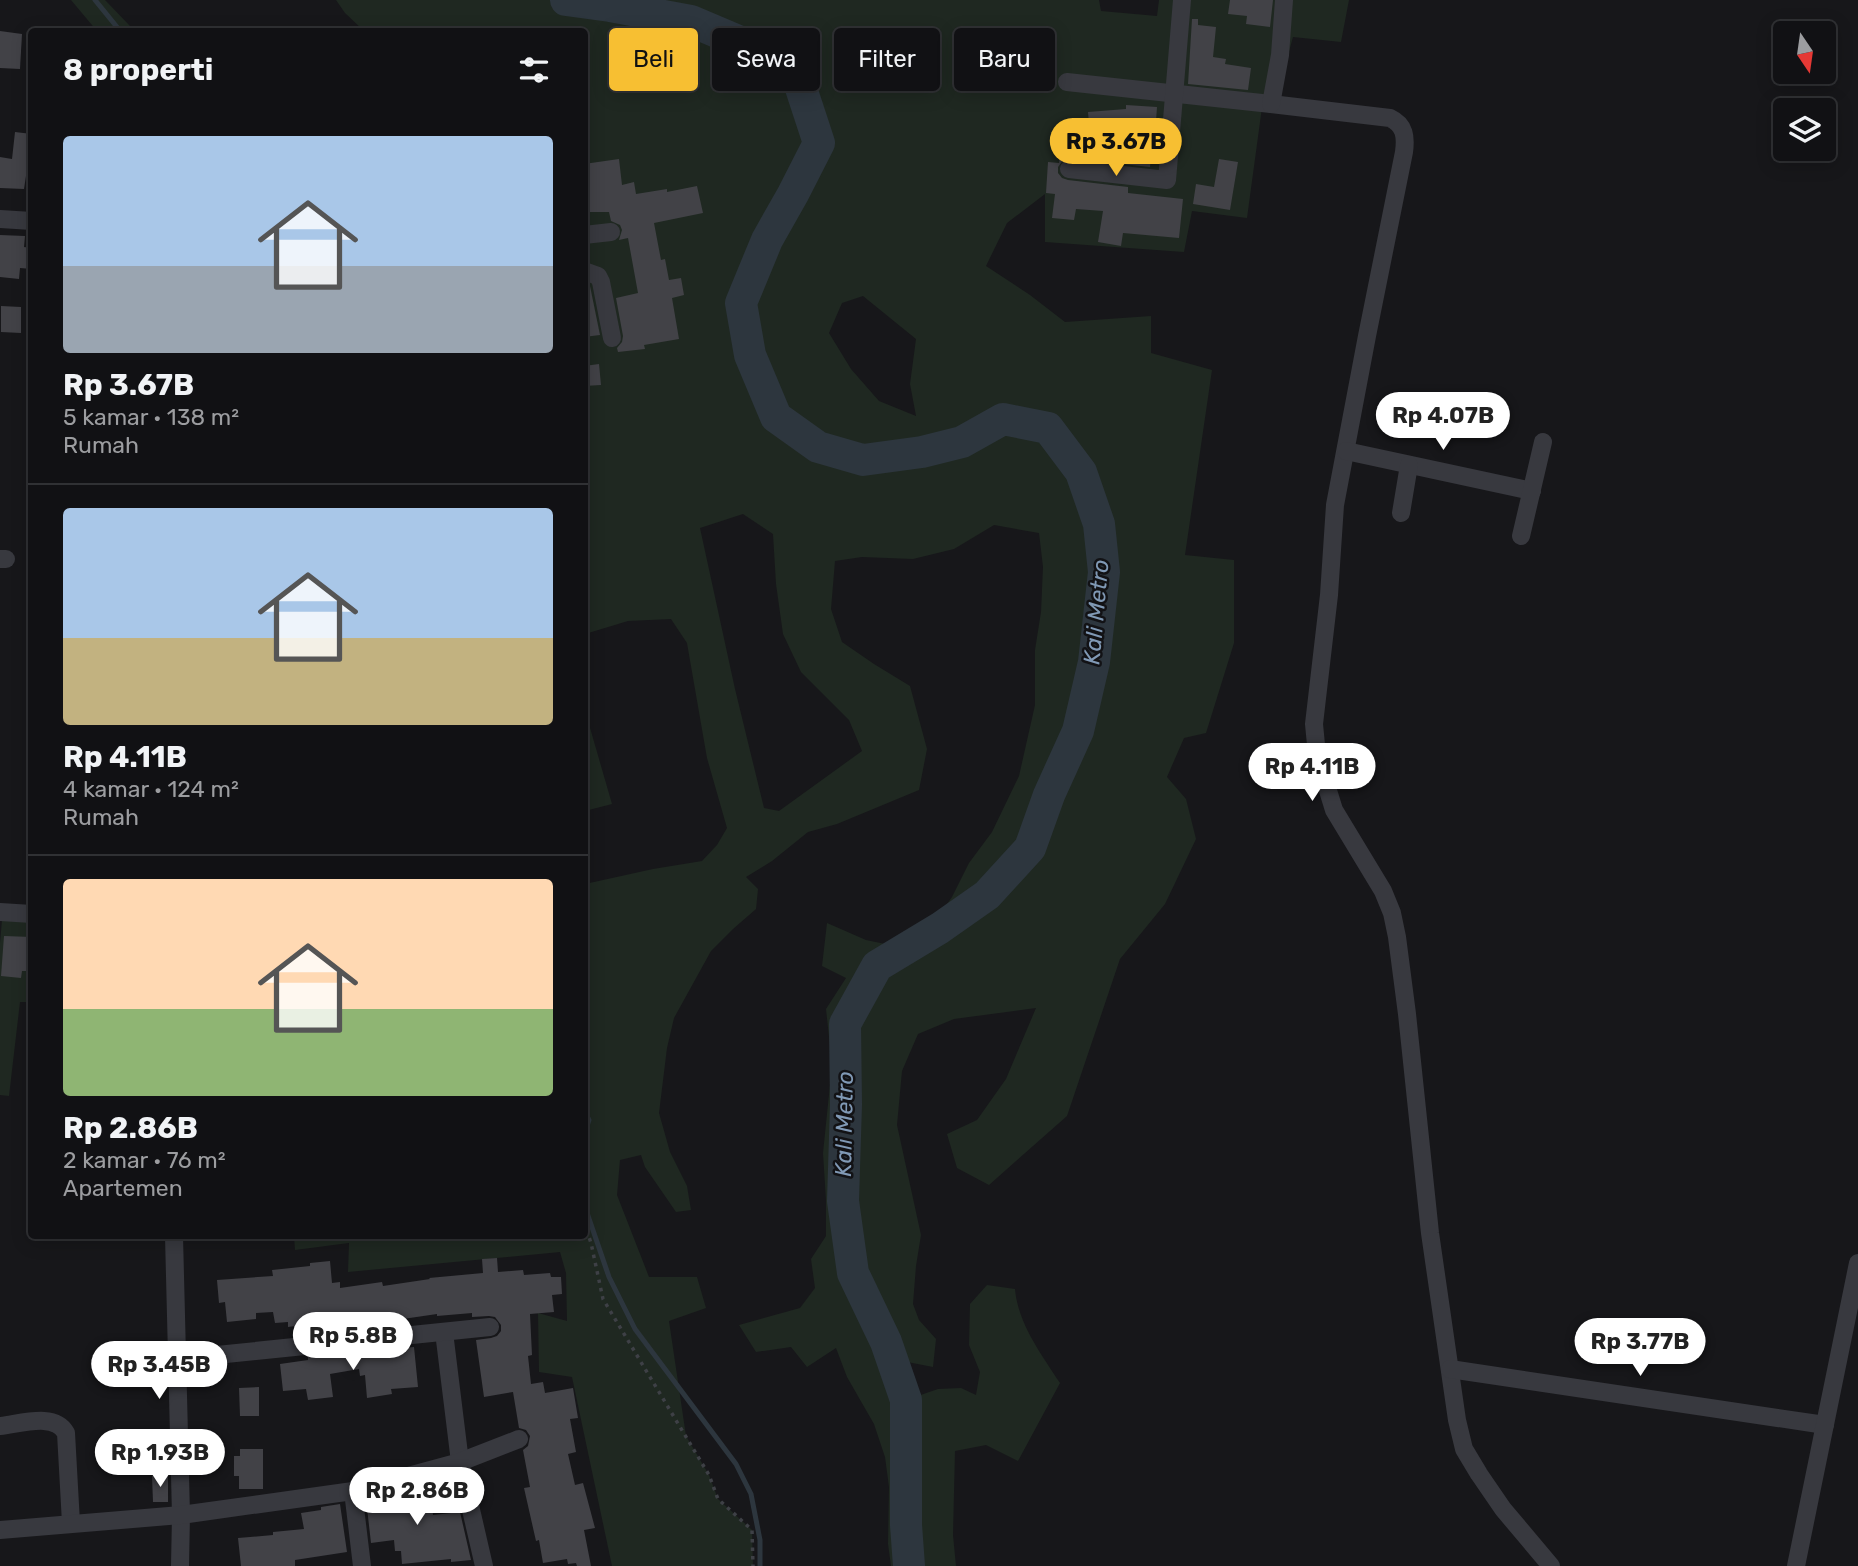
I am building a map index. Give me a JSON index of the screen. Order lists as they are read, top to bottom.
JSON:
{
  "water": ["Kali Metro"],
  "north": "bottom",
  "page": {
    "chip": [
      "Beli",
      "Sewa",
      "Filter",
      "Baru"
    ],
    "heading": "8 properti",
    "list": [
      {
        "name": "Rp 3.67B",
        "note": "5 kamar · 138 m² · Rumah"
      },
      {
        "name": "Rp 4.11B",
        "note": "4 kamar · 124 m² · Rumah"
      },
      {
        "name": "Rp 2.86B",
        "note": "2 kamar · 76 m² · Apartemen"
      }
    ],
    "price": [
      "Rp 3.67B",
      "Rp 4.07B",
      "Rp 4.11B",
      "Rp 5.8B",
      "Rp 3.77B",
      "Rp 3.45B",
      "Rp 1.93B",
      "Rp 2.86B"
    ]
  }
}
